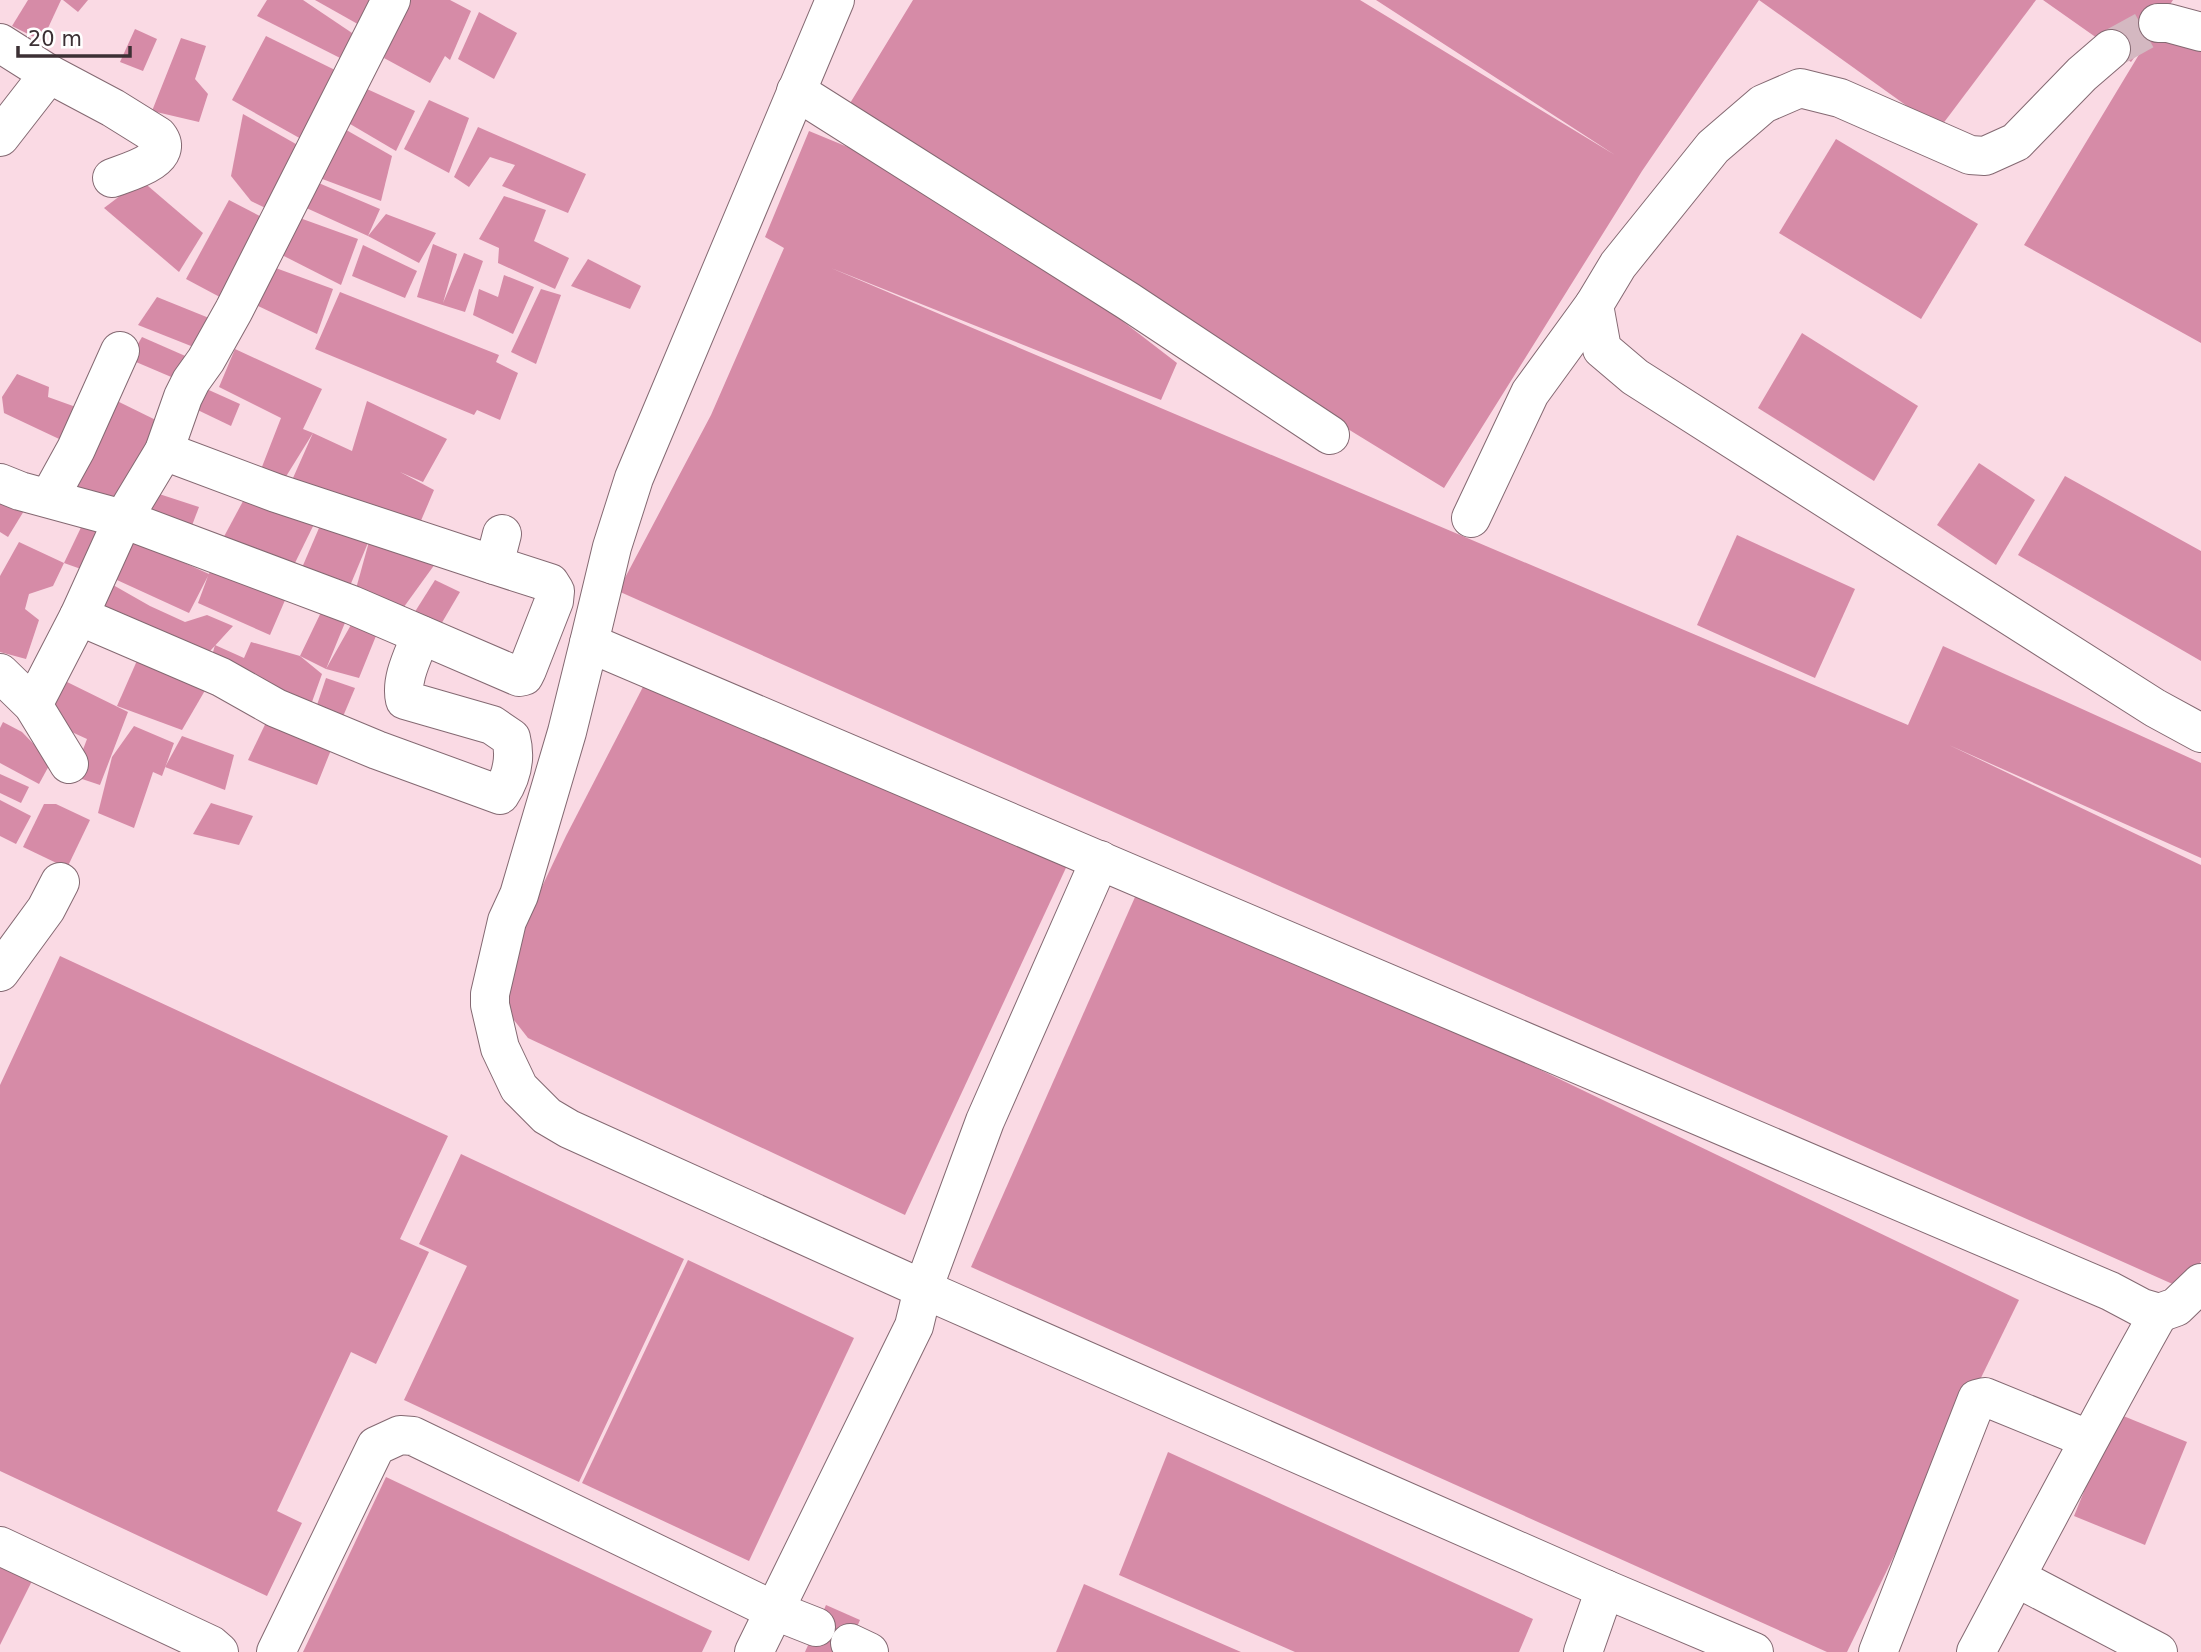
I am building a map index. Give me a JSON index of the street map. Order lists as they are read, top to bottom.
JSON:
{
  "scale_bar": "20 m"
}
